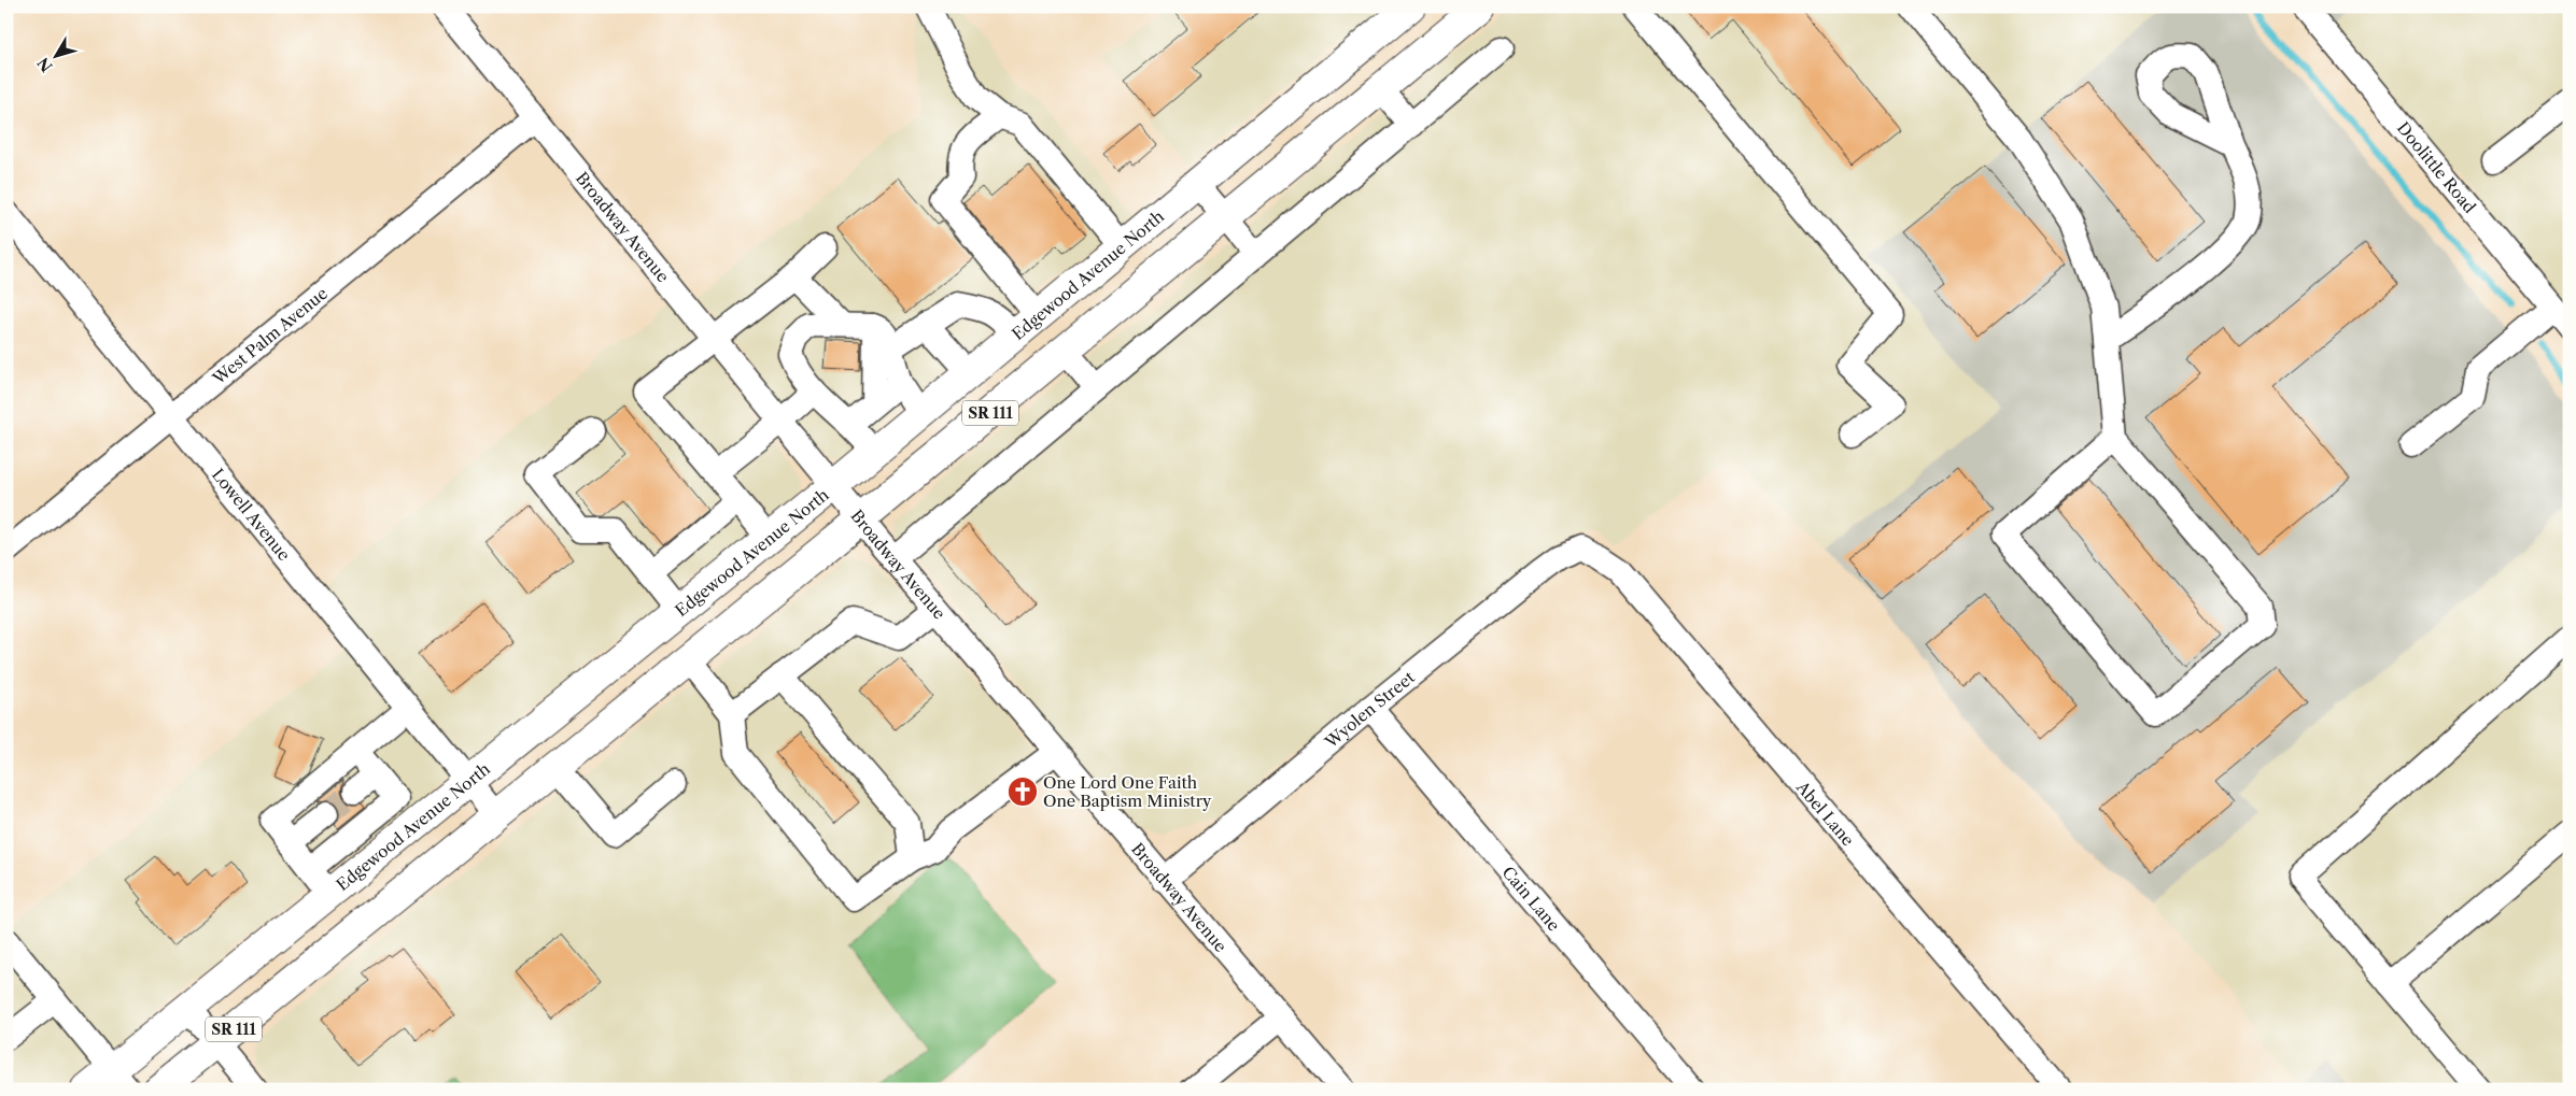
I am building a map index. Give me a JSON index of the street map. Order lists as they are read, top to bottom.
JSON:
{
  "streets": {
    "main road": ["Edgewood Avenue North", "SR 111"],
    "street": [
      "Doolittle Road",
      "Broadway Avenue",
      "West Palm Avenue",
      "Lowell Avenue",
      "Wyolen Street",
      "Abel Lane",
      "Cain Lane"
    ]
  },
  "crossings": [
    ["Broadway Avenue", "Edgewood Avenue North"],
    ["Broadway Avenue", "West Palm Avenue"],
    ["Broadway Avenue", "SR 111"],
    ["Broadway Avenue", "Wyolen Street"],
    ["Edgewood Avenue North", "Lowell Avenue"],
    ["West Palm Avenue", "Lowell Avenue"],
    ["SR 111", "Lowell Avenue"],
    ["Wyolen Street", "Abel Lane"],
    ["Wyolen Street", "Cain Lane"]
  ],
  "places": {
    "church": ["One Lord One Faith One Baptism Ministry"]
  },
  "north": "bottom left"
}
